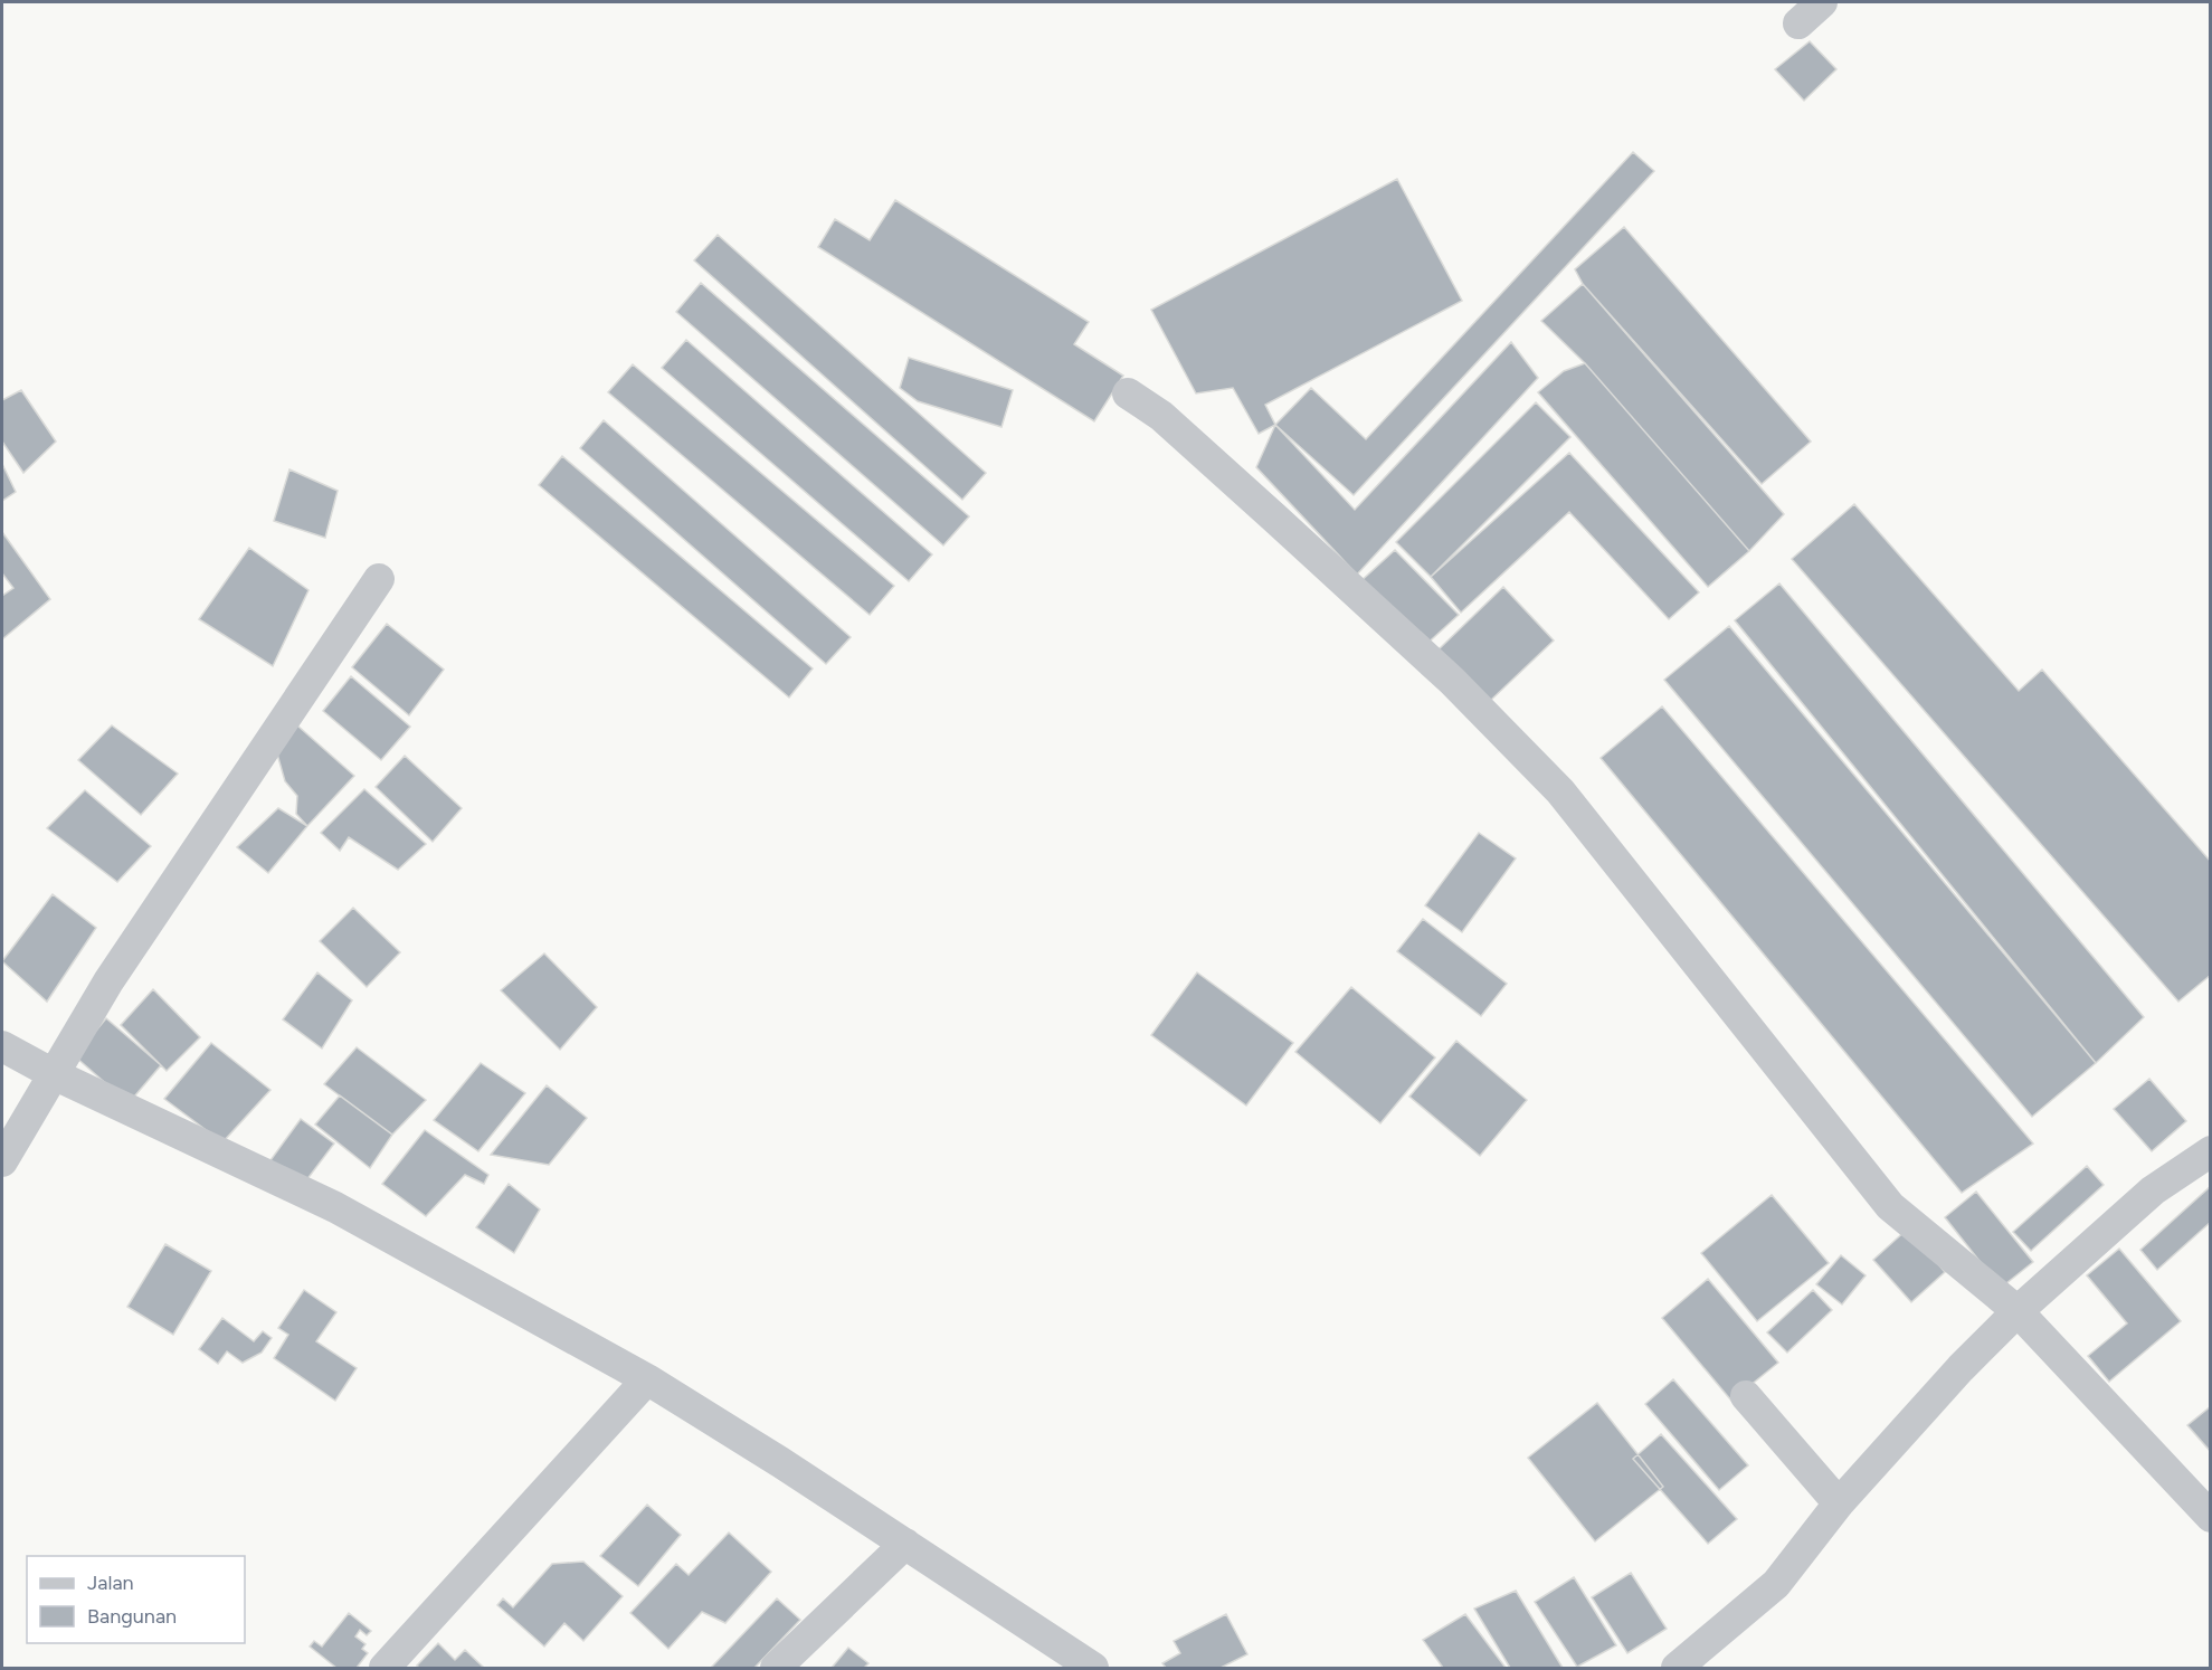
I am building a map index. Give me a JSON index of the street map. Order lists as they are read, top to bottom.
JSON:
{
  "legend": ["Jalan", "Bangunan"]
}
